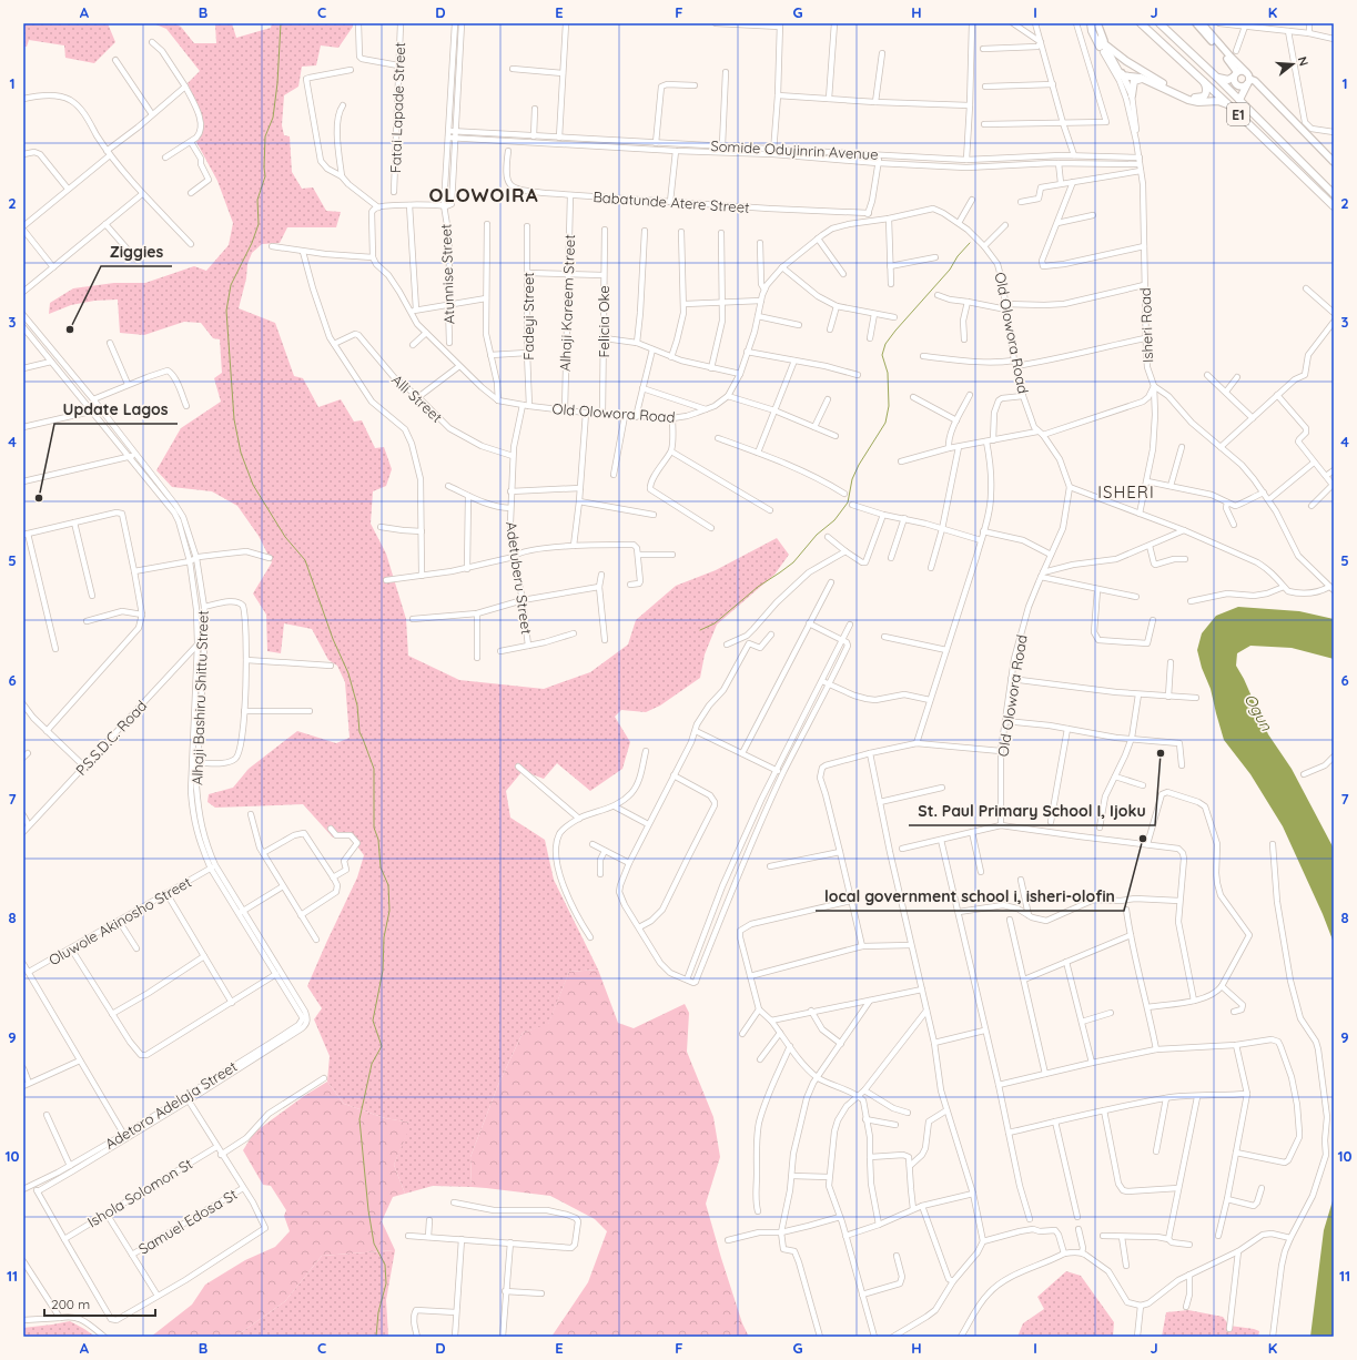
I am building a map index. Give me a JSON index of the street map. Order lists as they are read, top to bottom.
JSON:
{
  "streets": {
    "highway": ["E1"],
    "main road": ["Isheri Road"],
    "street": [
      "Fatai Lapade Street",
      "Somide Odujinrin Avenue",
      "Babatunde Atere Street",
      "Atunnise Street",
      "Alhaji Kareem Street",
      "Fadeyi Street",
      "Felicia Oke",
      "Old Olowora Road",
      "Alli Street",
      "Adetuberu Street",
      "Alhaji Bashiru Shittu Street",
      "P.S.S.D.C. Road",
      "Oluwole Akinosho Street",
      "Adetoro Adelaja Street",
      "Ishola Solomon St",
      "Samuel Edosa St"
    ]
  },
  "crossings": [
    ["Somide Odujinrin Avenue", "Atunnise Street"],
    ["Somide Odujinrin Avenue", "Isheri Road"],
    ["Babatunde Atere Street", "Alhaji Kareem Street"],
    ["Alhaji Kareem Street", "Old Olowora Road"],
    ["Fadeyi Street", "Old Olowora Road"],
    ["Felicia Oke", "Old Olowora Road"],
    ["Old Olowora Road", "Adetuberu Street"],
    ["Alli Street", "Adetuberu Street"],
    ["Alhaji Bashiru Shittu Street", "P.S.S.D.C. Road"],
    ["Alhaji Bashiru Shittu Street", "Oluwole Akinosho Street"],
    ["Alhaji Bashiru Shittu Street", "Adetoro Adelaja Street"]
  ],
  "districts": ["OLOWOIRA", "ISHERI"],
  "water": ["Ogun"],
  "places": [
    "Ziggies",
    "Update Lagos",
    "St. Paul Primary School I, Ijoku",
    "local government school i, isheri-olofin"
  ],
  "scale_bar": "200 m",
  "north": "right",
  "grid": {
    "columns": [
      "A",
      "B",
      "C",
      "D",
      "E",
      "F",
      "G",
      "H",
      "I",
      "J",
      "K"
    ],
    "rows": [
      "1",
      "2",
      "3",
      "4",
      "5",
      "6",
      "7",
      "8",
      "9",
      "10",
      "11"
    ]
  }
}
